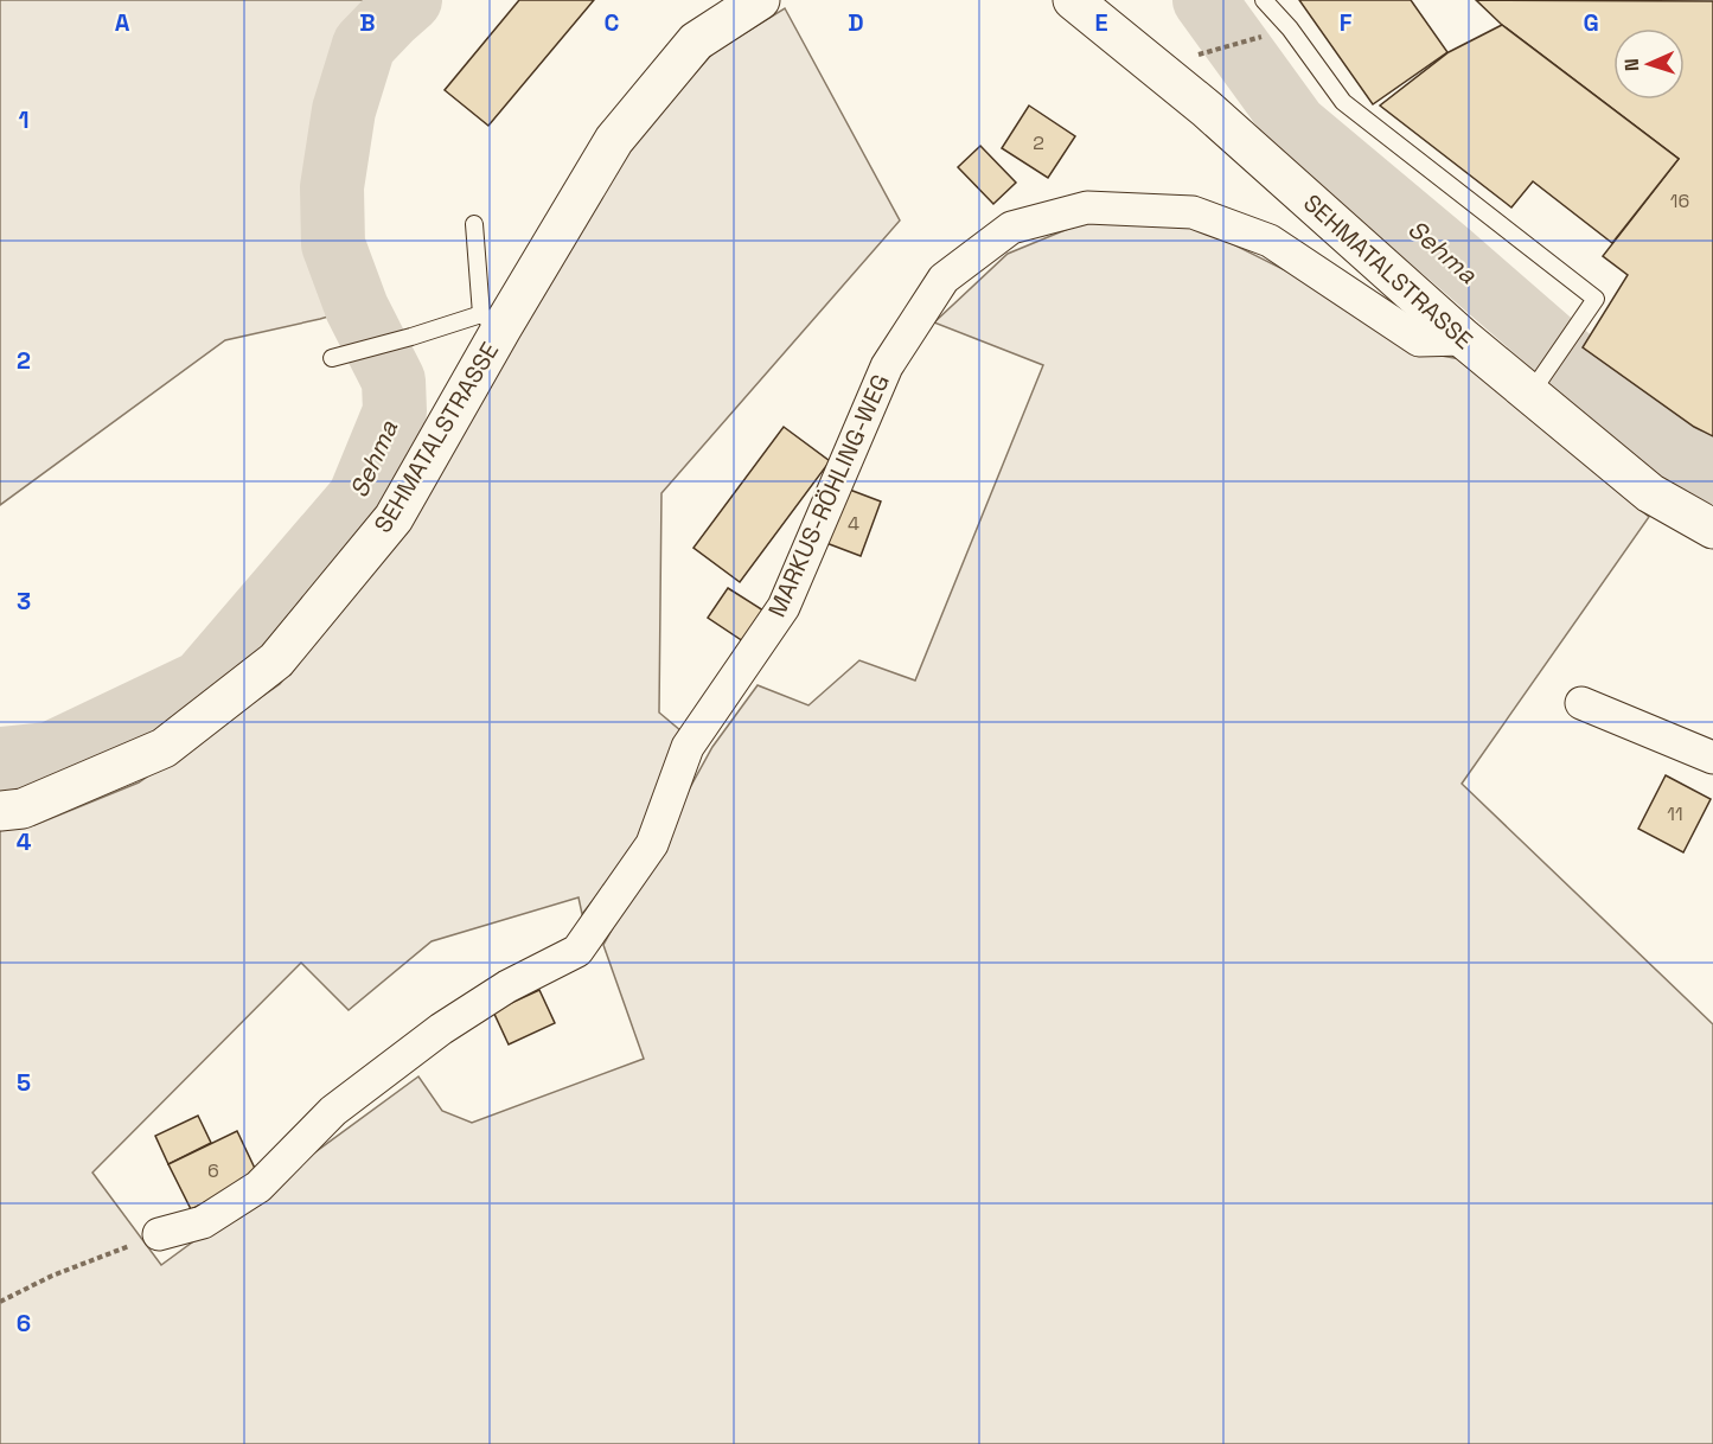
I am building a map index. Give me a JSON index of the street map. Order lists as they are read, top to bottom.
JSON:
{
  "streets": {
    "main road": ["SEHMATALSTRASSE"],
    "street": ["MARKUS-RÖHLING-WEG"]
  },
  "crossings": [
    ["SEHMATALSTRASSE", "MARKUS-RÖHLING-WEG"]
  ],
  "water": ["Sehma"],
  "house_numbers": [
    "2",
    "16",
    "4",
    "11",
    "6"
  ],
  "north": "left",
  "grid": {
    "columns": [
      "A",
      "B",
      "C",
      "D",
      "E",
      "F",
      "G"
    ],
    "rows": [
      "1",
      "2",
      "3",
      "4",
      "5",
      "6"
    ]
  }
}
